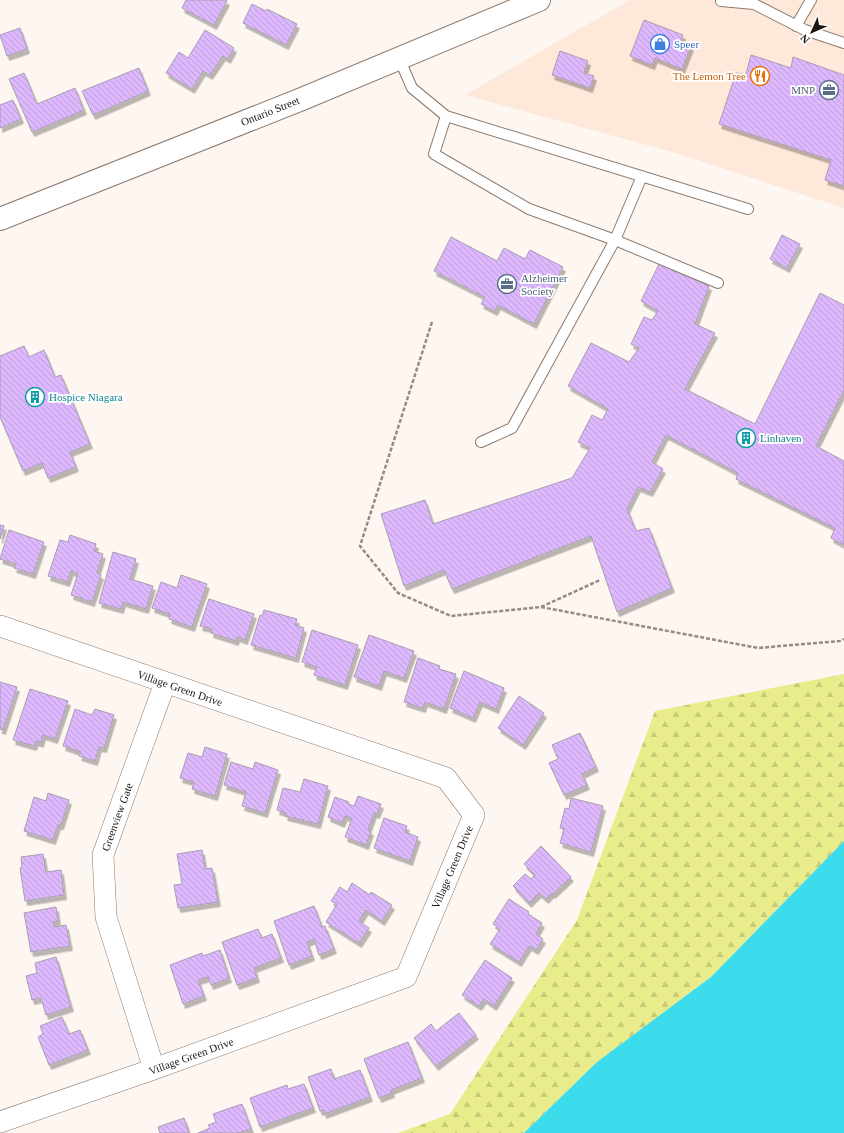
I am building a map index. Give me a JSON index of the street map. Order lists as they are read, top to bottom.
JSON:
{
  "streets": {
    "main road": ["Ontario Street"],
    "street": ["Village Green Drive", "Greenview Gate"]
  },
  "crossings": [
    ["Village Green Drive", "Greenview Gate"]
  ],
  "places": {
    "shop": ["Speer"],
    "restaurant": ["The Lemon Tree"],
    "office": ["MNP", "Alzheimer Society"],
    "building": ["Hospice Niagara", "Linhaven"]
  },
  "north": "bottom left"
}
